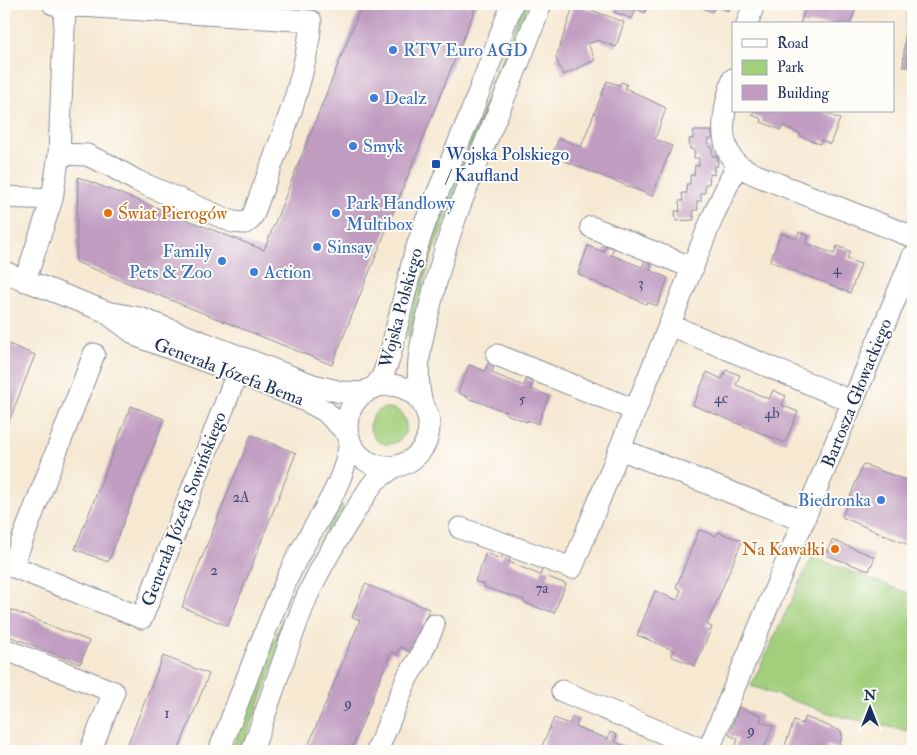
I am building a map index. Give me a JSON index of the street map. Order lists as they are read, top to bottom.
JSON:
{
  "streets": {
    "street": [
      "Wojska Polskiego",
      "Generała Józefa Bema",
      "Bartosza Głowackiego",
      "Generała Józefa Sowińskiego"
    ]
  },
  "crossings": [
    ["Wojska Polskiego", "Generała Józefa Bema"],
    ["Generała Józefa Bema", "Generała Józefa Sowińskiego"]
  ],
  "places": {
    "other": [
      "RTV Euro AGD",
      "Dealz",
      "Smyk",
      "Świat Pierogów",
      "Park Handlowy Multibox",
      "Sinsay",
      "Family Pets & Zoo",
      "Action",
      "Biedronka",
      "Na Kawałki"
    ],
    "transit": ["Wojska Polskiego / Kaufland"]
  },
  "house_numbers": [
    "4",
    "3",
    "4c",
    "5",
    "4b",
    "2A",
    "2",
    "7a",
    "9",
    "1",
    "9"
  ],
  "legend": ["Road", "Park", "Building"],
  "north": "top"
}
